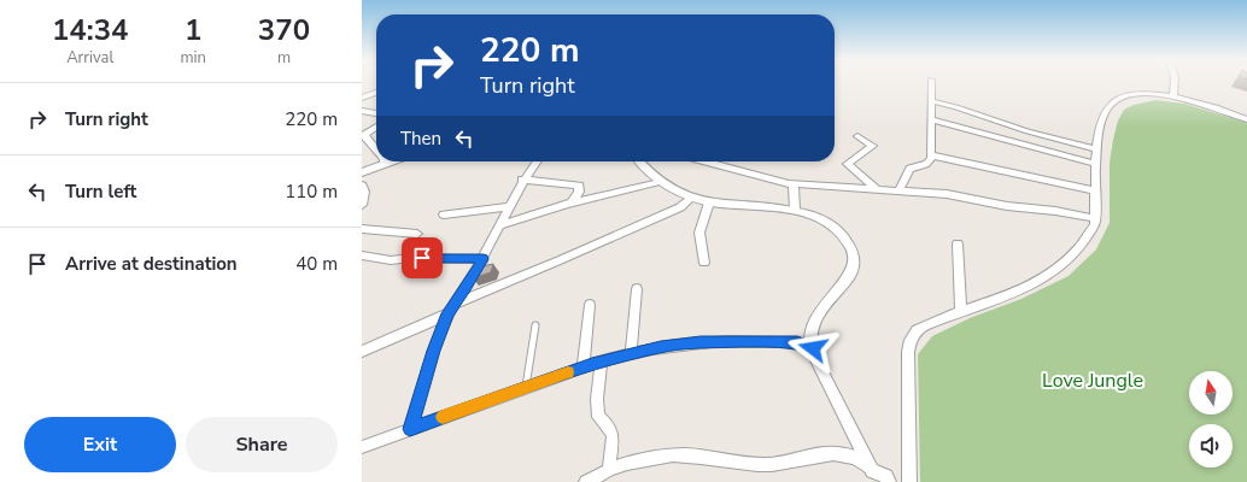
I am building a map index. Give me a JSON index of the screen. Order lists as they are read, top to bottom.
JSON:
{
  "parks": ["Love Jungle"],
  "north": "top",
  "page": {
    "eta": [
      "14:34",
      "Arrival",
      "1",
      "min",
      "370",
      "m"
    ],
    "turn": ["220 m", "Turn right"],
    "list": [
      {
        "name": "Turn right",
        "value": "220 m"
      },
      {
        "name": "Turn left",
        "value": "110 m"
      },
      {
        "name": "Arrive at destination",
        "value": "40 m"
      }
    ],
    "then": "Then",
    "buttons": ["Exit", "Share"]
  }
}
